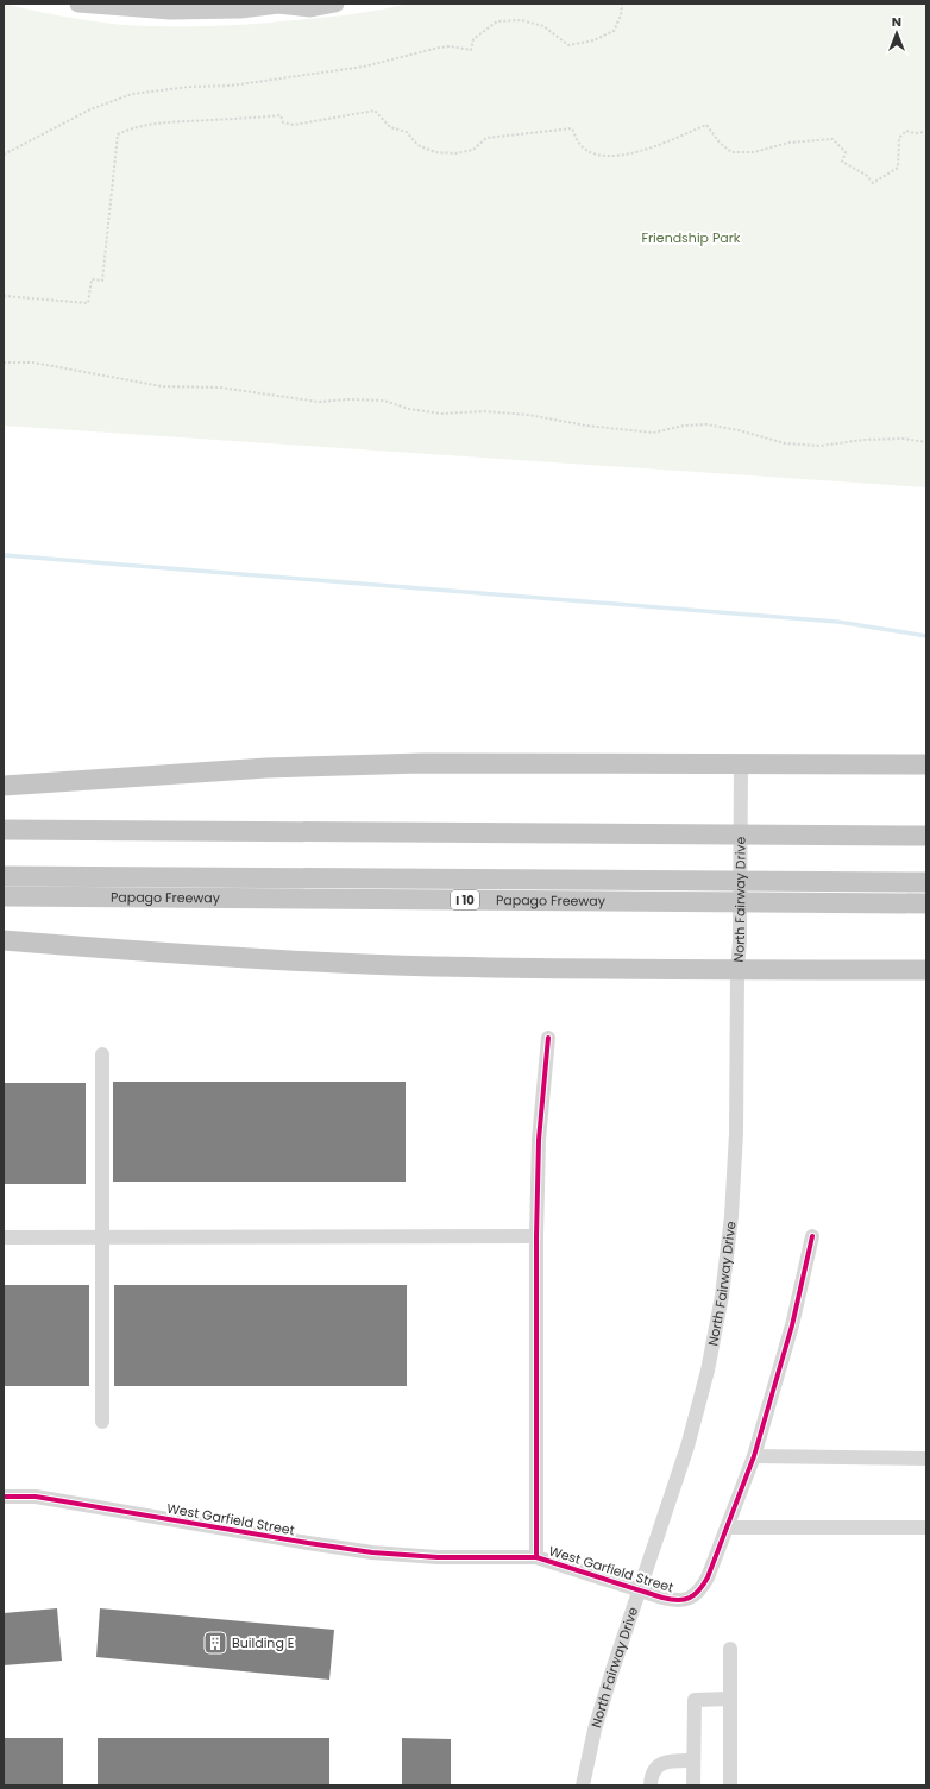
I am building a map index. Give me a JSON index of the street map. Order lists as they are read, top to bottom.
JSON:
{
  "streets": {
    "highway": ["Papago Freeway", "I 10"],
    "street": ["North Fairway Drive", "West Garfield Street"]
  },
  "crossings": [
    ["North Fairway Drive", "West Garfield Street"]
  ],
  "parks": ["Friendship Park"],
  "places": {
    "building": ["Building E"]
  },
  "north": "top"
}
